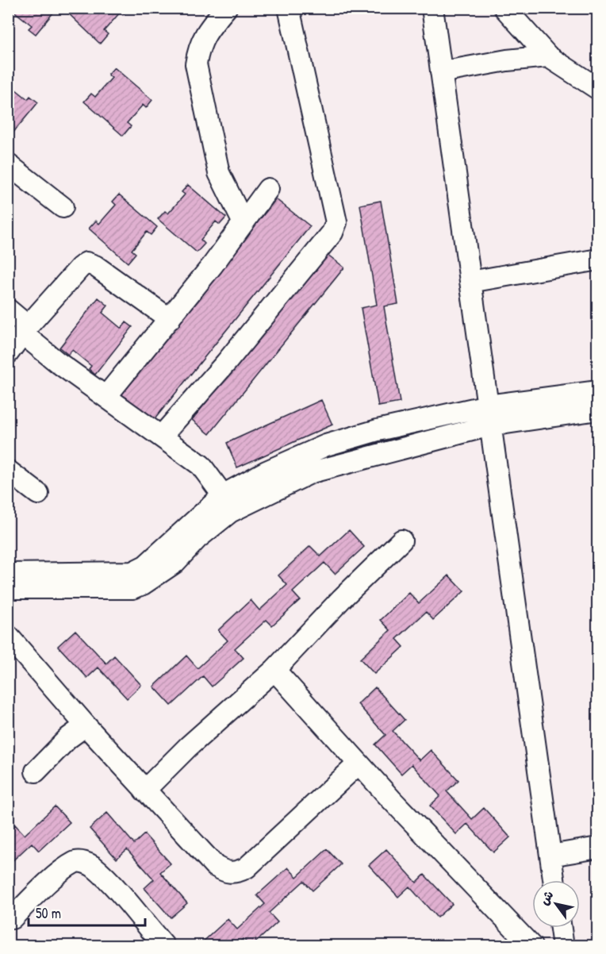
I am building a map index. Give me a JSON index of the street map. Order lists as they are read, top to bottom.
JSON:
{
  "scale_bar": "50 m",
  "north": "top left"
}
